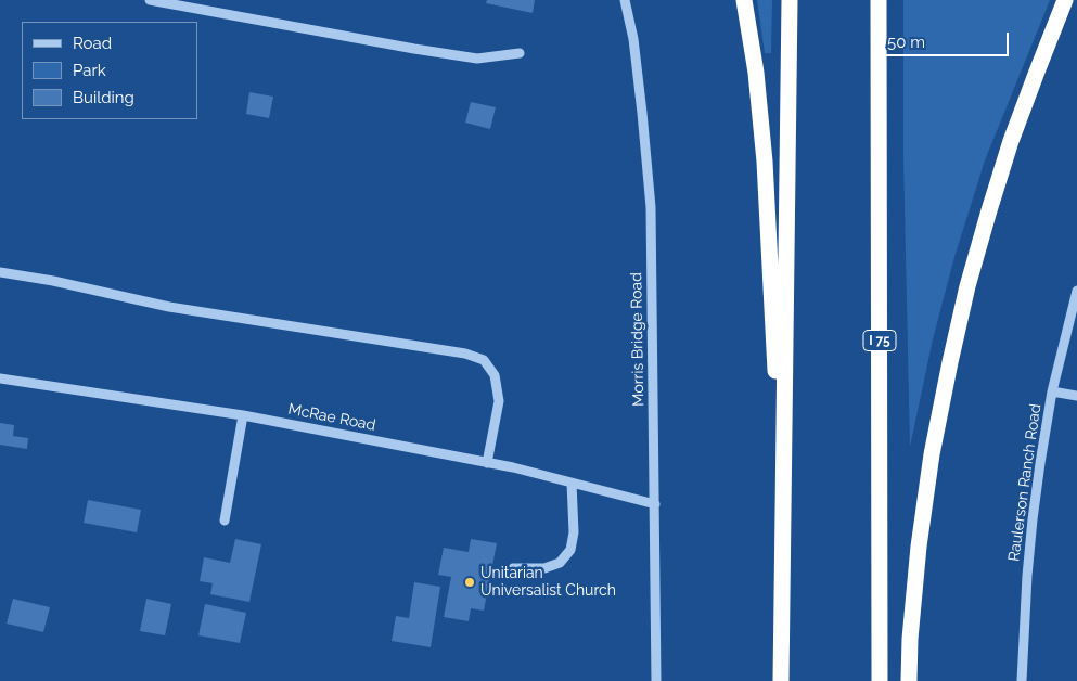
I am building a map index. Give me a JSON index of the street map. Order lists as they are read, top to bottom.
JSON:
{
  "streets": {
    "highway": ["I 75"],
    "street": ["Morris Bridge Road", "McRae Road", "Raulerson Ranch Road"]
  },
  "crossings": [
    ["Morris Bridge Road", "McRae Road"]
  ],
  "places": ["Unitarian Universalist Church"],
  "legend": ["Road", "Park", "Building"],
  "scale_bar": "50 m"
}
